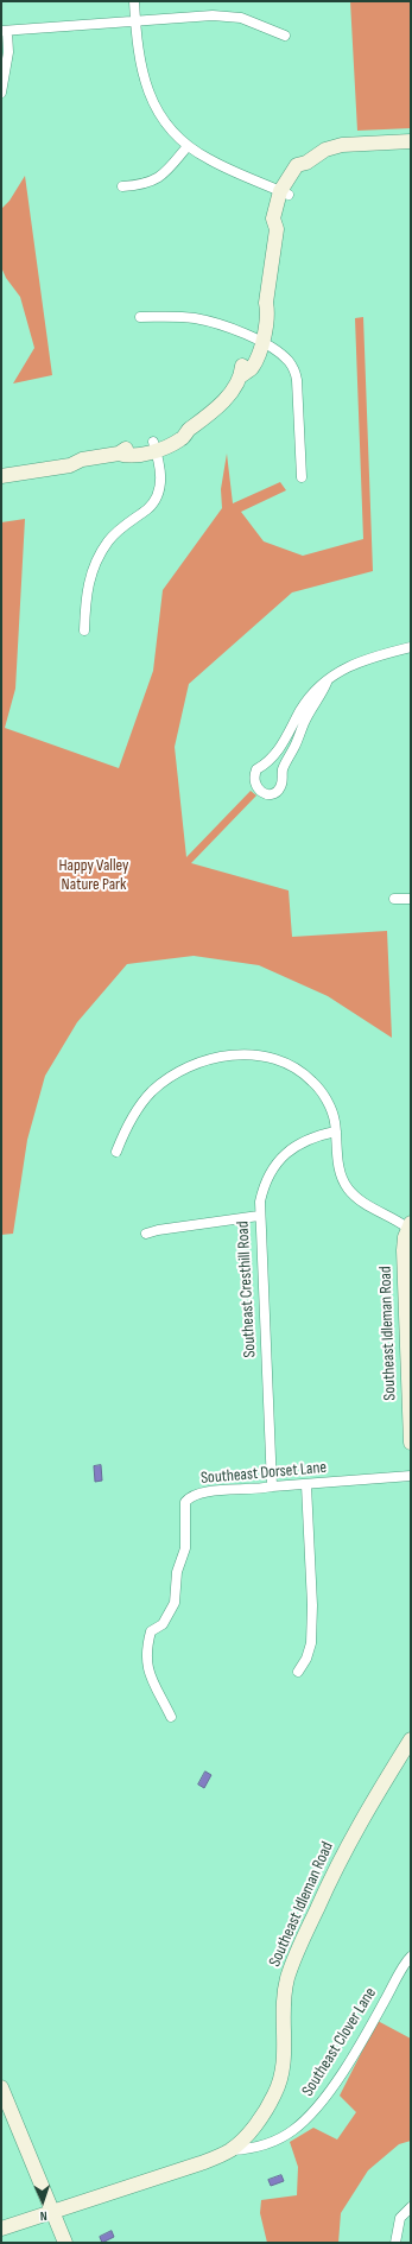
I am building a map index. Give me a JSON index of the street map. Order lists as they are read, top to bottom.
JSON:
{
  "streets": {
    "main road": ["Southeast Idleman Road"],
    "street": ["Southeast Cresthill Road", "Southeast Dorset Lane", "Southeast Clover Lane"]
  },
  "crossings": [
    ["Southeast Cresthill Road", "Southeast Dorset Lane"],
    ["Southeast Idleman Road", "Southeast Clover Lane"]
  ],
  "parks": ["Happy Valley Nature Park"],
  "north": "bottom"
}
